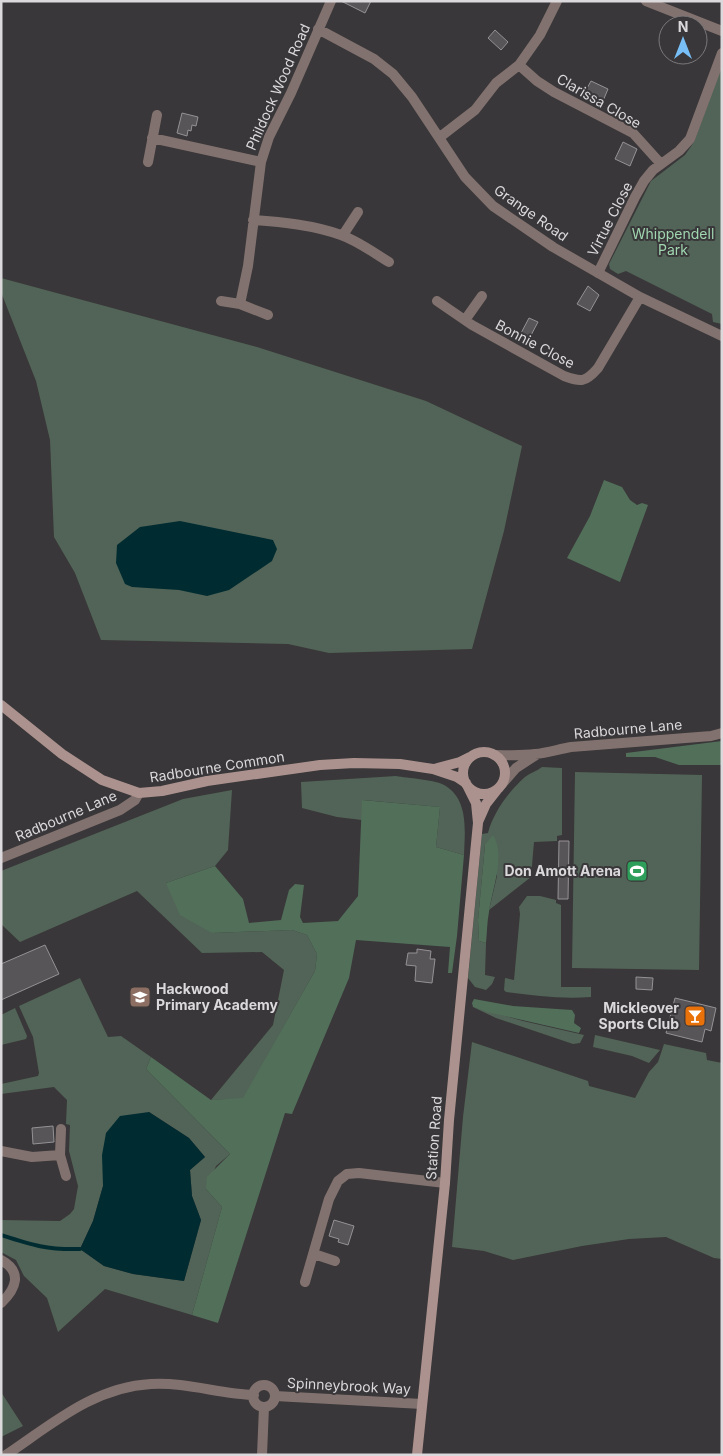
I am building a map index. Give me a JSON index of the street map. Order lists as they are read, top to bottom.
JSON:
{
  "streets": {
    "main road": ["Radbourne Common", "Station Road"],
    "street": [
      "Phildock Wood Road",
      "Clarissa Close",
      "Grange Road",
      "Virtue Close",
      "Bonnie Close",
      "Radbourne Lane",
      "Spinneybrook Way"
    ]
  },
  "crossings": [
    ["Phildock Wood Road", "Grange Road"],
    ["Clarissa Close", "Virtue Close"],
    ["Grange Road", "Virtue Close"],
    ["Grange Road", "Bonnie Close"],
    ["Radbourne Lane", "Radbourne Common"],
    ["Radbourne Lane", "Station Road"],
    ["Radbourne Common", "Station Road"],
    ["Station Road", "Spinneybrook Way"]
  ],
  "parks": ["Whippendell Park"],
  "places": {
    "sports": ["Don Amott Arena"],
    "school or university": ["Hackwood Primary Academy"],
    "bar": ["Mickleover Sports Club"]
  },
  "north": "top"
}
